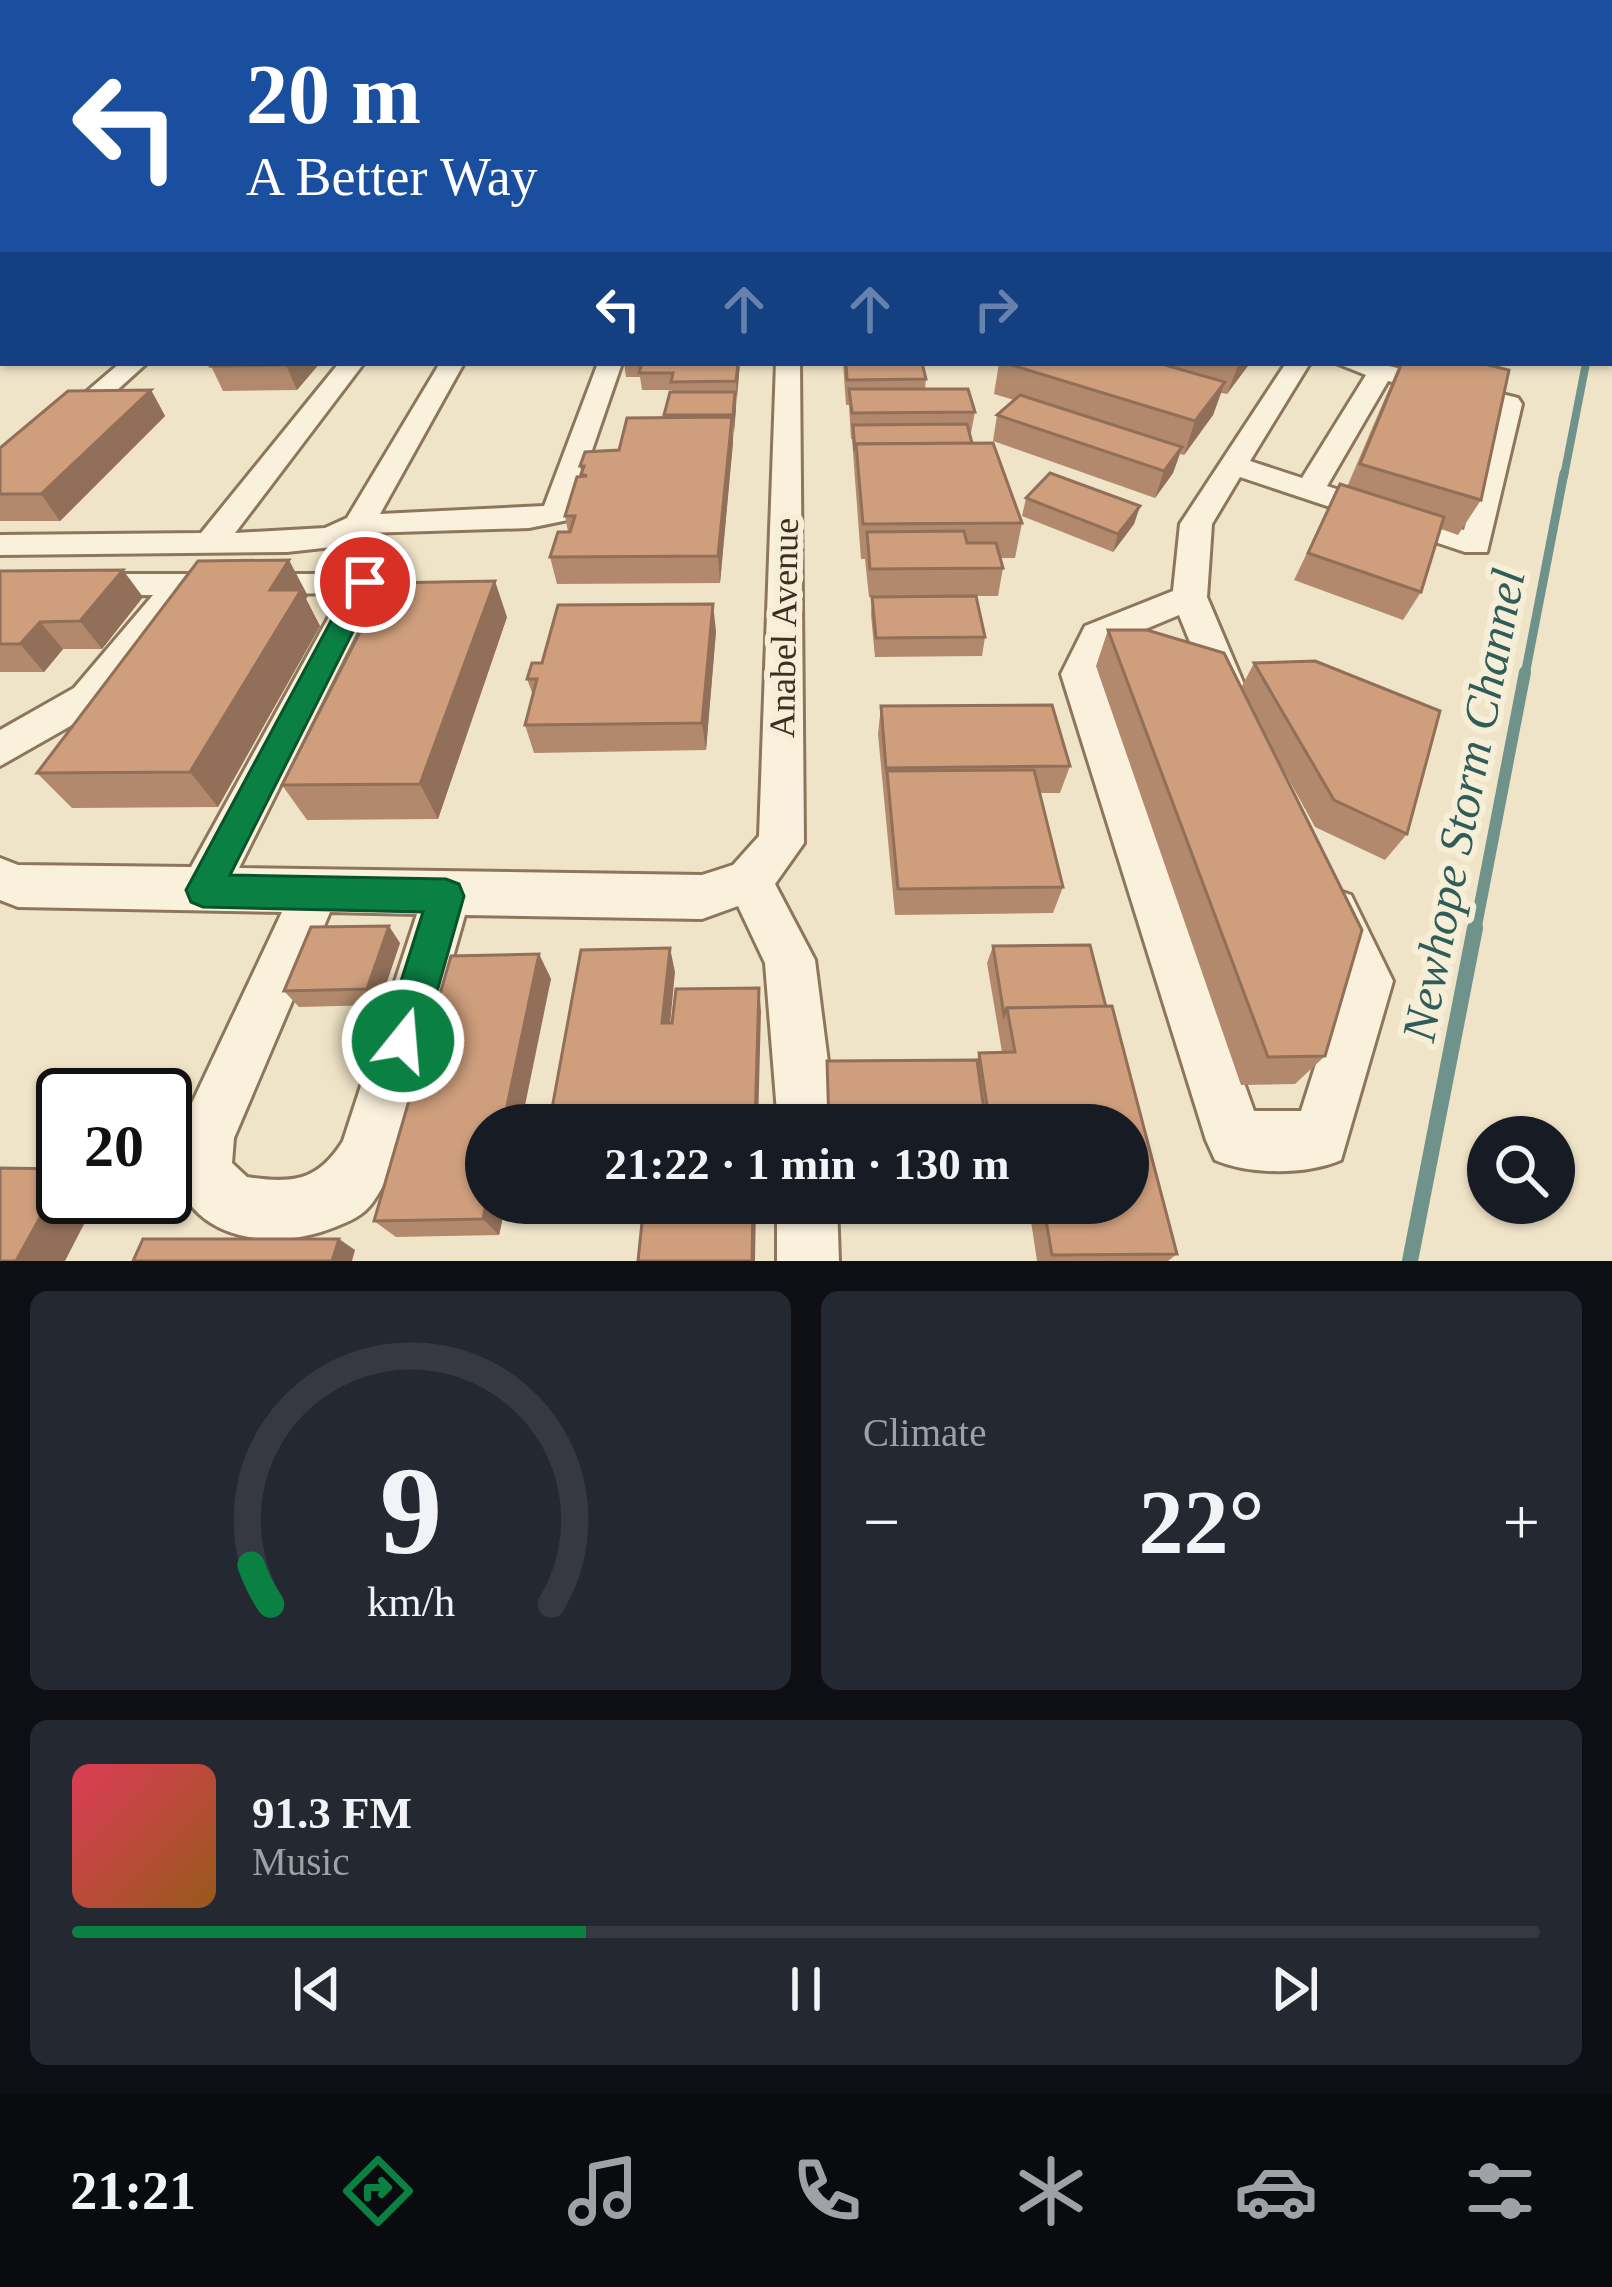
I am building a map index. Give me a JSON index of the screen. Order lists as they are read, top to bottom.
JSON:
{
  "streets": {
    "street": ["Anabel Avenue"]
  },
  "water": ["Newhope Storm Channel"],
  "page": {
    "turn": ["20 m", "A Better Way"],
    "limit": "20",
    "trip": "21:22 · 1 min · 130 m",
    "tile": "Climate",
    "heat": ["−", "22°", "+"],
    "song": ["91.3 FM", "Music"],
    "tabs": "21:21",
    "gauge": ["9", "km/h"]
  }
}
